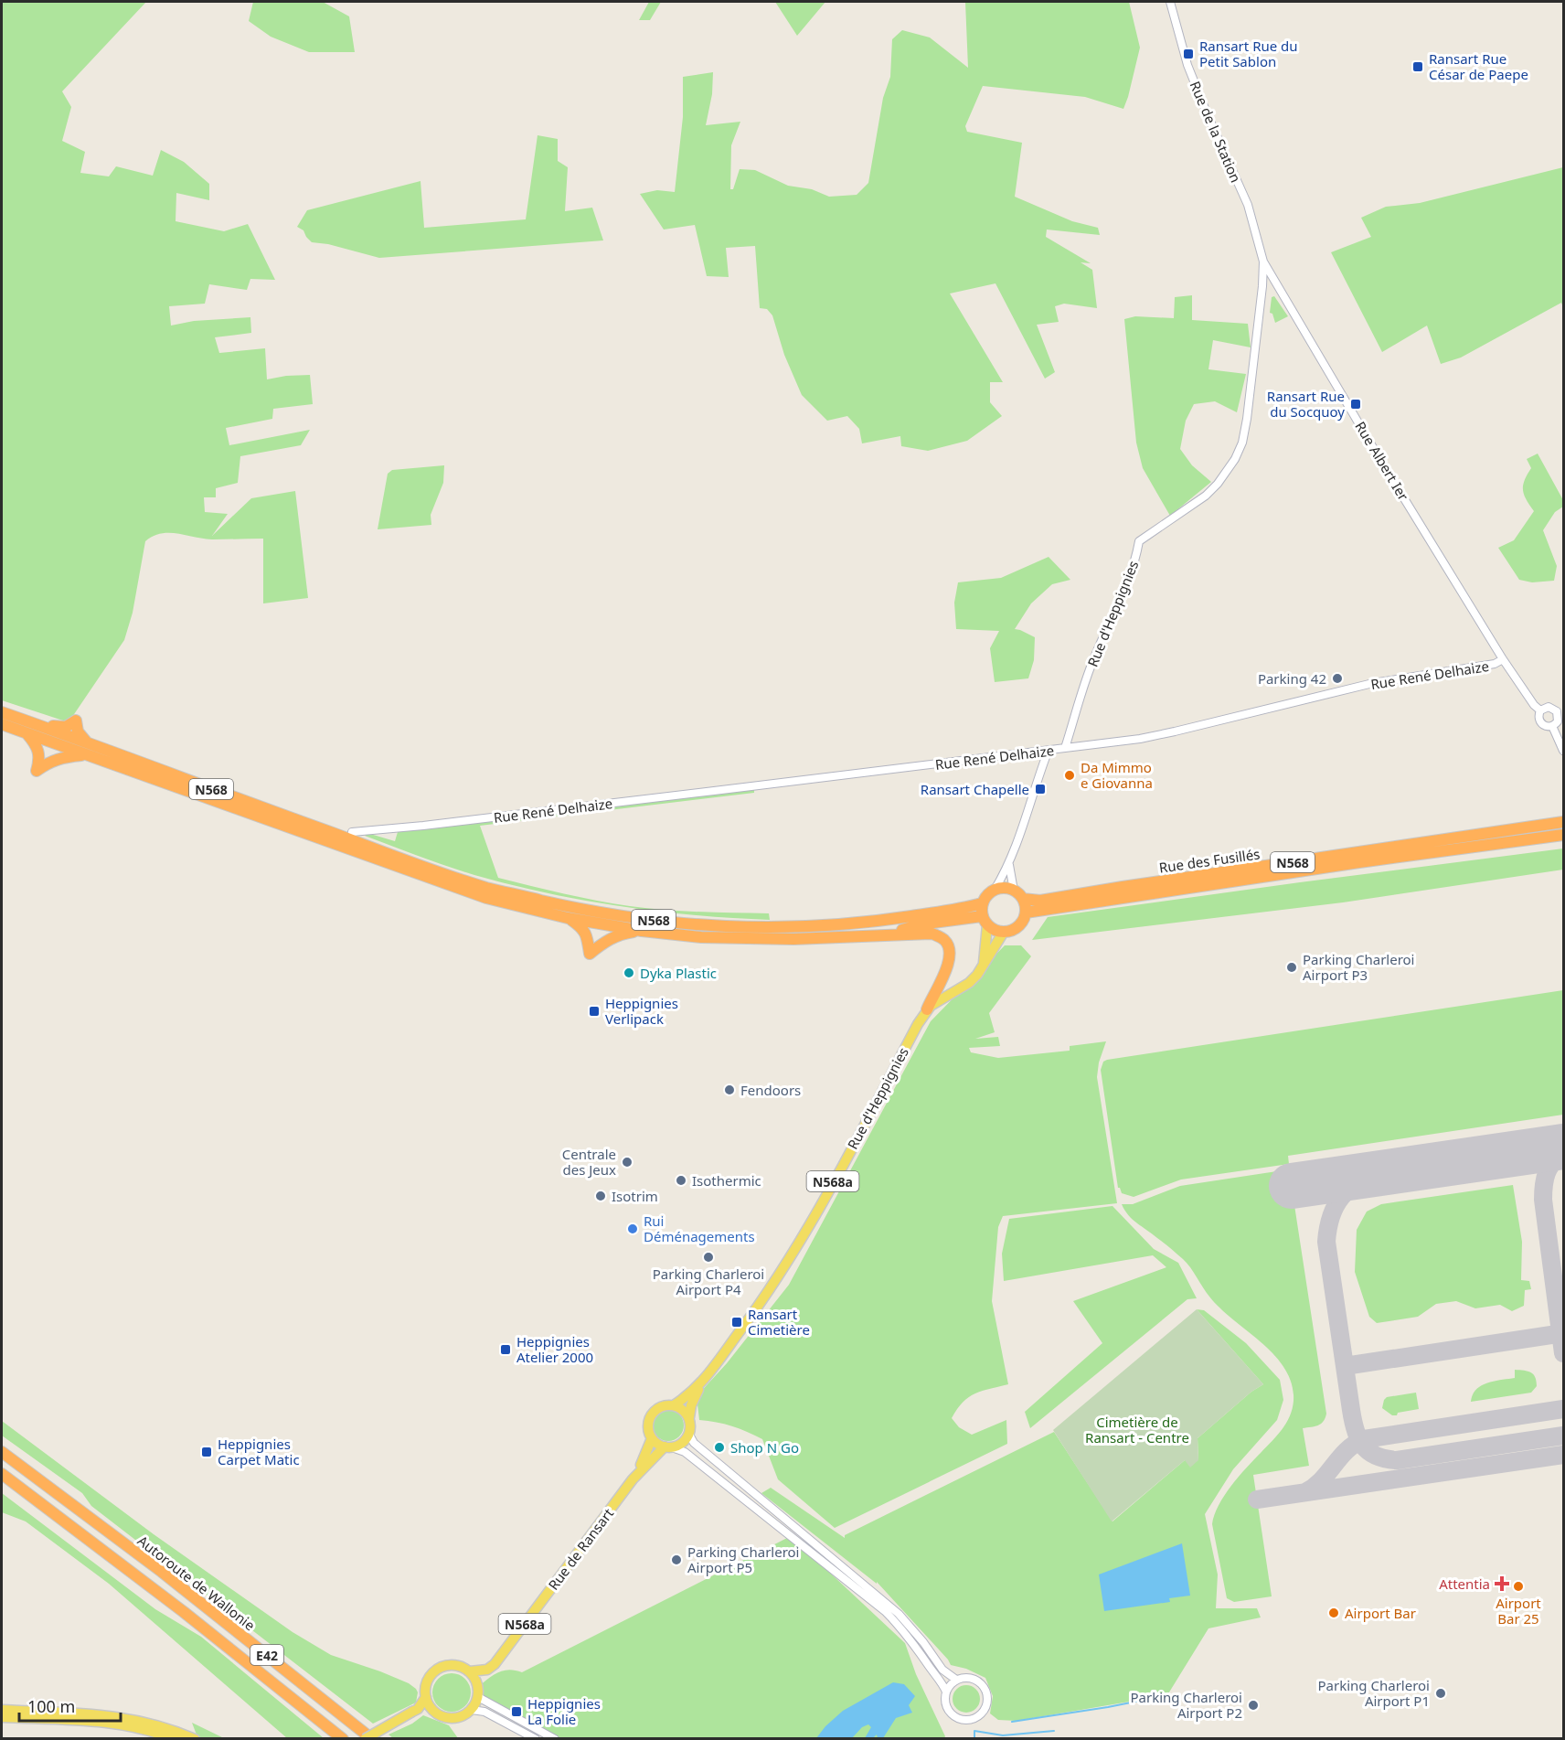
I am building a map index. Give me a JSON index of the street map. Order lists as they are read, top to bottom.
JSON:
{
  "streets": {
    "highway": [
      "N568",
      "Rue des Fusillés",
      "Autoroute de Wallonie",
      "E42"
    ],
    "main road": ["Rue d'Heppignies", "N568a", "Rue de Ransart"],
    "street": ["Rue de la Station", "Rue Albert Ier", "Rue René Delhaize"]
  },
  "crossings": [
    ["Rue de la Station", "Rue Albert Ier"],
    ["Rue de la Station", "Rue d'Heppignies"],
    ["Rue Albert Ier", "Rue d'Heppignies"],
    ["Rue Albert Ier", "Rue René Delhaize"],
    ["Rue d'Heppignies", "Rue René Delhaize"],
    ["Rue d'Heppignies", "N568"],
    ["Rue d'Heppignies", "Rue des Fusillés"],
    ["Rue d'Heppignies", "N568a"],
    ["Rue d'Heppignies", "Rue de Ransart"],
    ["N568", "Rue des Fusillés"],
    ["N568a", "Rue de Ransart"]
  ],
  "parks": ["Cimetière de Ransart - Centre"],
  "places": {
    "transit": [
      "Ransart Rue du Petit Sablon",
      "Ransart Rue César de Paepe",
      "Ransart Rue du Socquoy",
      "Ransart Chapelle",
      "Heppignies Verlipack",
      "Ransart Cimetière",
      "Heppignies Atelier 2000",
      "Heppignies Carpet Matic",
      "Heppignies La Folie"
    ],
    "other": [
      "Parking 42",
      "Da Mimmo e Giovanna",
      "Parking Charleroi Airport P3",
      "Dyka Plastic",
      "Fendoors",
      "Centrale des Jeux",
      "Isothermic",
      "Isotrim",
      "Rui Déménagements",
      "Parking Charleroi Airport P4",
      "Shop N Go",
      "Parking Charleroi Airport P5",
      "Airport Bar 25",
      "Airport Bar",
      "Parking Charleroi Airport P1",
      "Parking Charleroi Airport P2"
    ],
    "health": ["Attentia"]
  },
  "scale_bar": "100 m"
}
